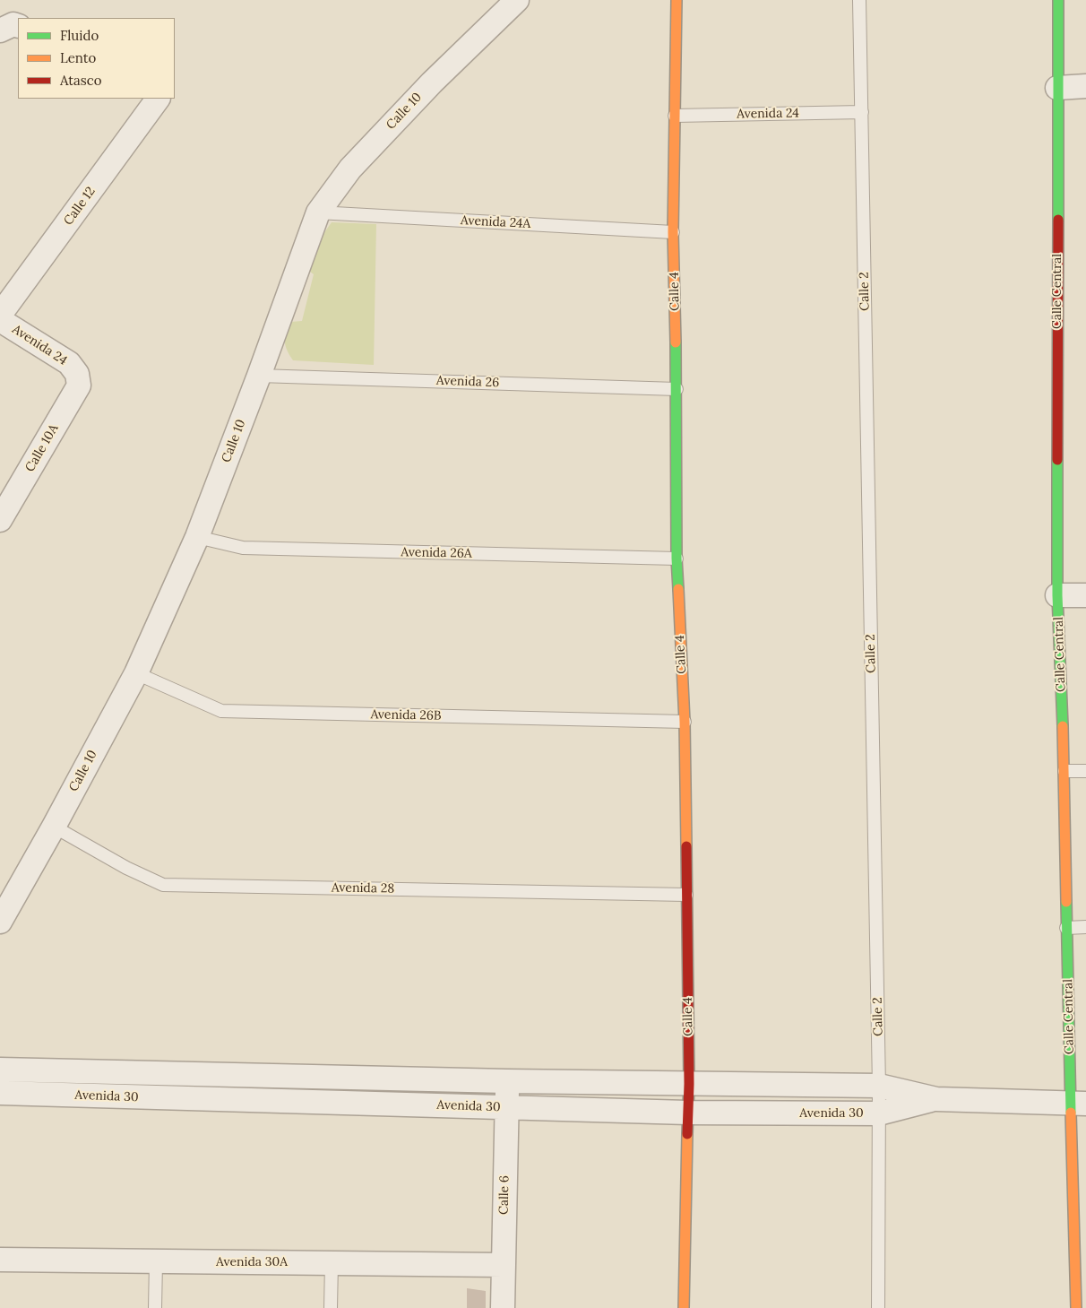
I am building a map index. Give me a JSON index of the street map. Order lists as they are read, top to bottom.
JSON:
{
  "streets": {
    "street": [
      "Calle 10",
      "Avenida 24",
      "Calle 12",
      "Calle 4",
      "Calle Central",
      "Calle 10A",
      "Avenida 30",
      "Calle 6",
      "Avenida 30A"
    ],
    "lane": [
      "Avenida 24A",
      "Calle 2",
      "Avenida 26",
      "Avenida 26A",
      "Avenida 26B",
      "Avenida 28"
    ]
  },
  "crossings": [
    ["Calle 10", "Avenida 24A"],
    ["Calle 10", "Avenida 26"],
    ["Calle 10", "Avenida 26A"],
    ["Calle 10", "Avenida 26B"],
    ["Calle 10", "Avenida 28"],
    ["Avenida 24", "Calle 4"],
    ["Avenida 24", "Calle 2"],
    ["Avenida 24", "Calle 10A"],
    ["Avenida 24A", "Calle 4"],
    ["Calle 4", "Avenida 26"],
    ["Calle 4", "Avenida 26A"],
    ["Calle 4", "Avenida 26B"],
    ["Calle 4", "Avenida 28"],
    ["Calle 4", "Avenida 30"],
    ["Calle 2", "Avenida 30"],
    ["Calle Central", "Avenida 30"],
    ["Avenida 30", "Calle 6"],
    ["Calle 6", "Avenida 30A"]
  ],
  "legend": ["Fluido", "Lento", "Atasco"]
}
